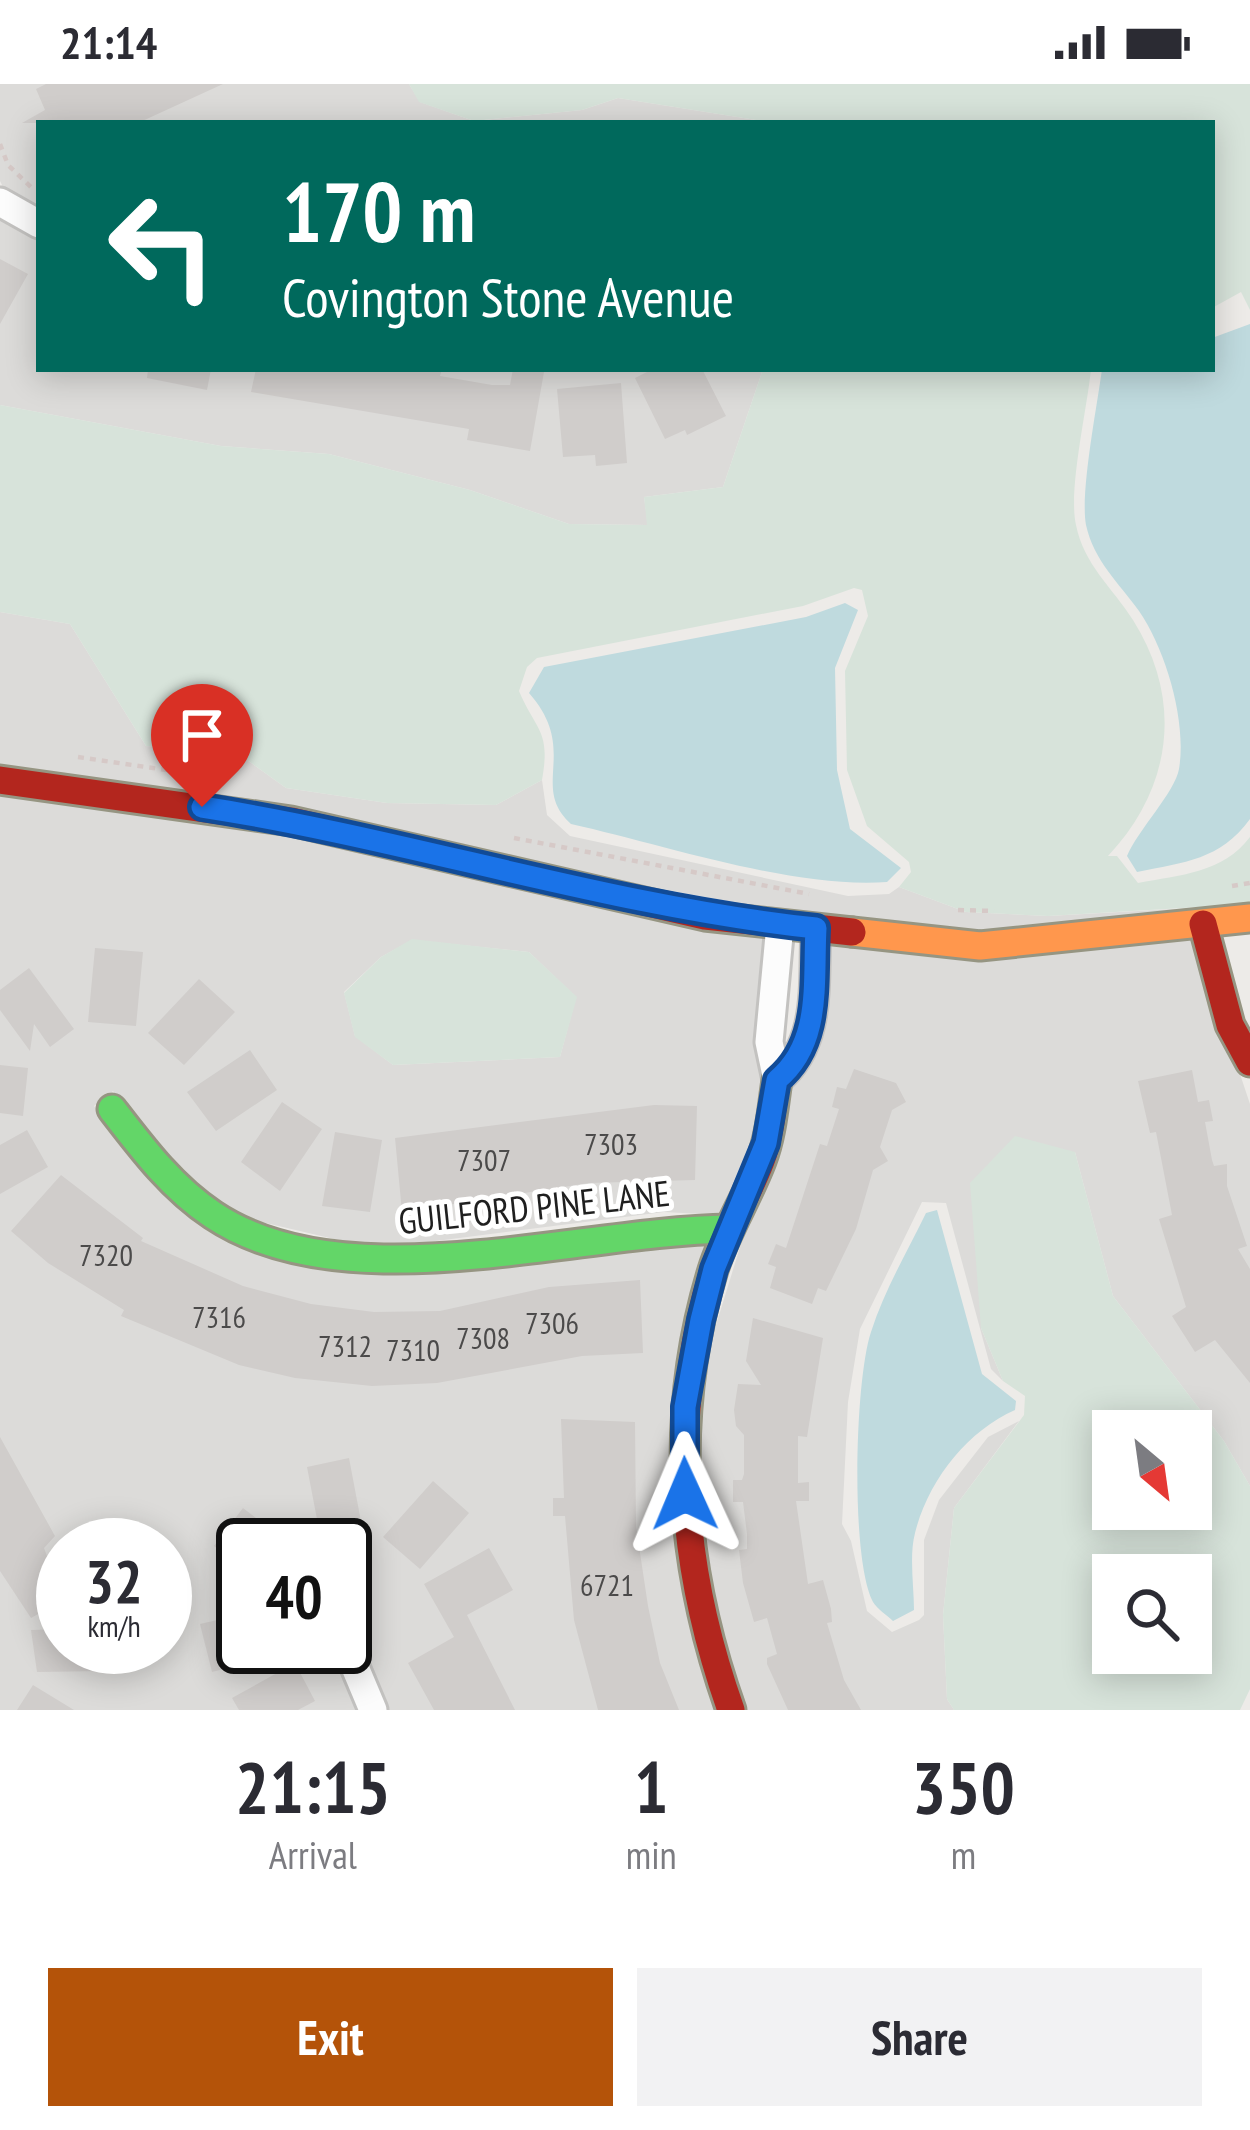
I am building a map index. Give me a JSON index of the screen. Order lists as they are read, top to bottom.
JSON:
{
  "streets": {
    "street": ["GUILFORD PINE LANE"]
  },
  "house_numbers": [
    "7303",
    "7307",
    "7320",
    "7316",
    "7306",
    "7308",
    "7312",
    "7310",
    "6721"
  ],
  "north": "bottom right",
  "page": {
    "status": "21:14",
    "turn": ["170 m", "Covington Stone Avenue"],
    "speed": "32 km/h",
    "limit": "40",
    "eta": [
      "21:15",
      "Arrival",
      "1",
      "min",
      "350",
      "m"
    ],
    "buttons": ["Exit", "Share"]
  }
}
